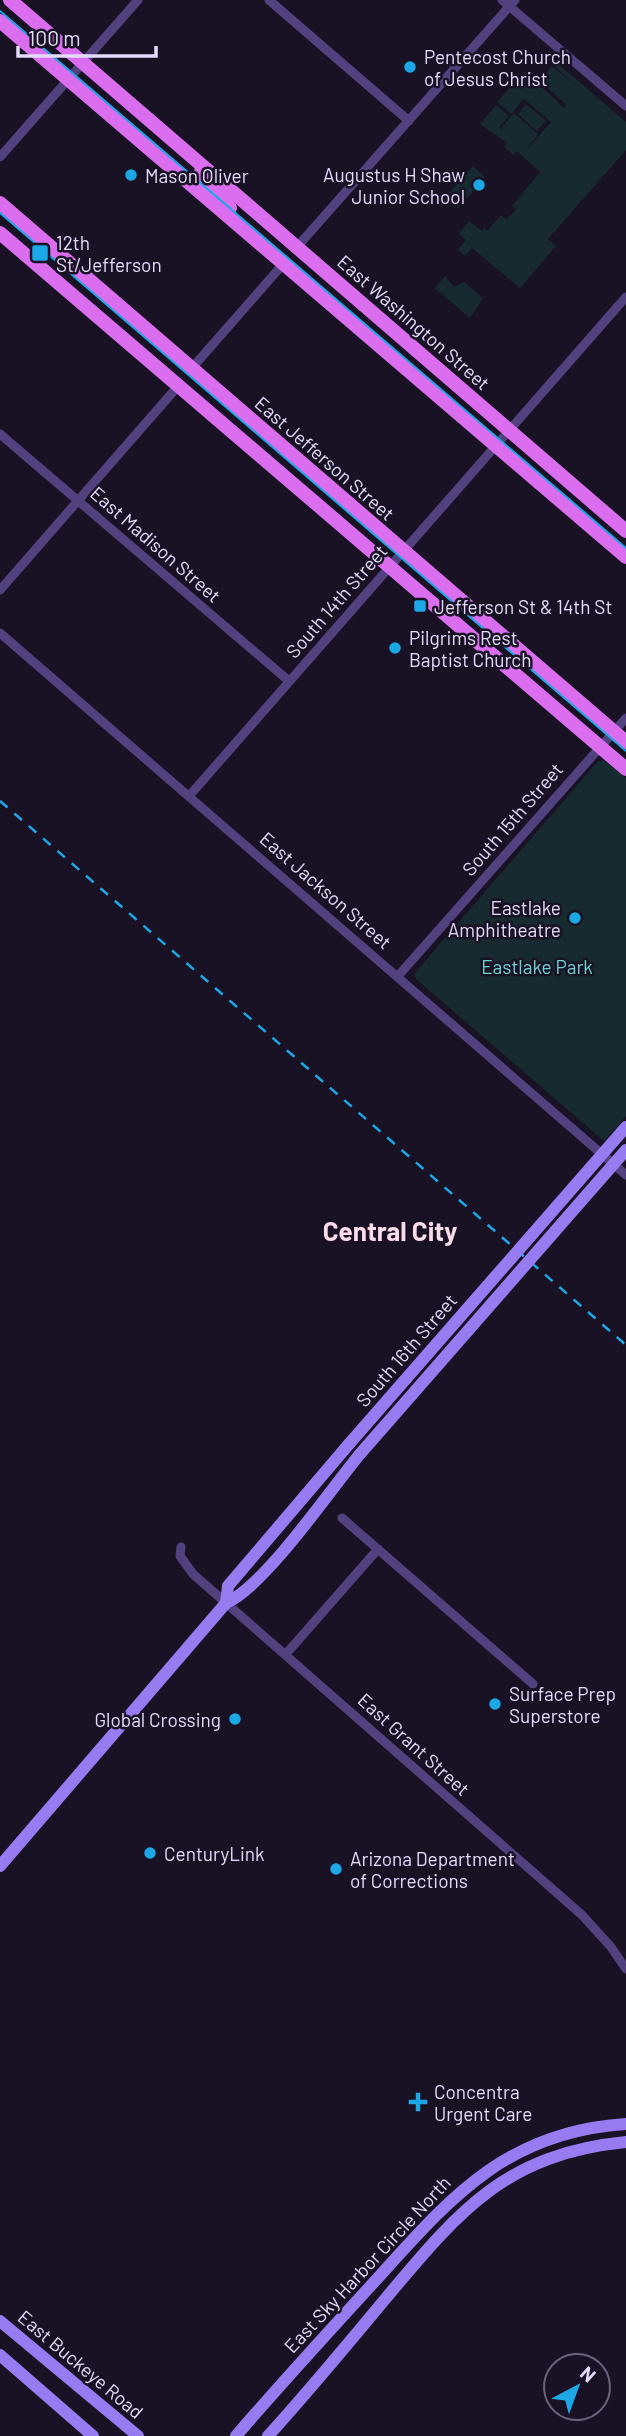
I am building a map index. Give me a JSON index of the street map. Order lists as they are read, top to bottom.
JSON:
{
  "streets": {
    "main road": [
      "East Washington Street",
      "East Jefferson Street",
      "South 16th Street",
      "East Sky Harbor Circle North",
      "East Buckeye Road"
    ],
    "street": [
      "East Madison Street",
      "South 14th Street",
      "South 15th Street",
      "East Jackson Street",
      "East Grant Street"
    ]
  },
  "crossings": [
    ["East Washington Street", "South 14th Street"],
    ["East Jefferson Street", "South 14th Street"],
    ["East Jefferson Street", "South 15th Street"],
    ["East Madison Street", "South 14th Street"],
    ["South 14th Street", "East Jackson Street"],
    ["South 15th Street", "East Jackson Street"],
    ["South 16th Street", "East Grant Street"]
  ],
  "districts": ["Central City"],
  "parks": ["Eastlake Park"],
  "places": {
    "other": [
      "Pentecost Church of Jesus Christ",
      "Mason Oliver",
      "Augustus H Shaw Junior School",
      "Pilgrims Rest Baptist Church",
      "Eastlake Amphitheatre",
      "Surface Prep Superstore",
      "Global Crossing",
      "CenturyLink",
      "Arizona Department of Corrections"
    ],
    "transit": ["12th St/Jefferson", "Jefferson St & 14th St"],
    "health": ["Concentra Urgent Care"]
  },
  "scale_bar": "100 m",
  "north": "top right"
}
